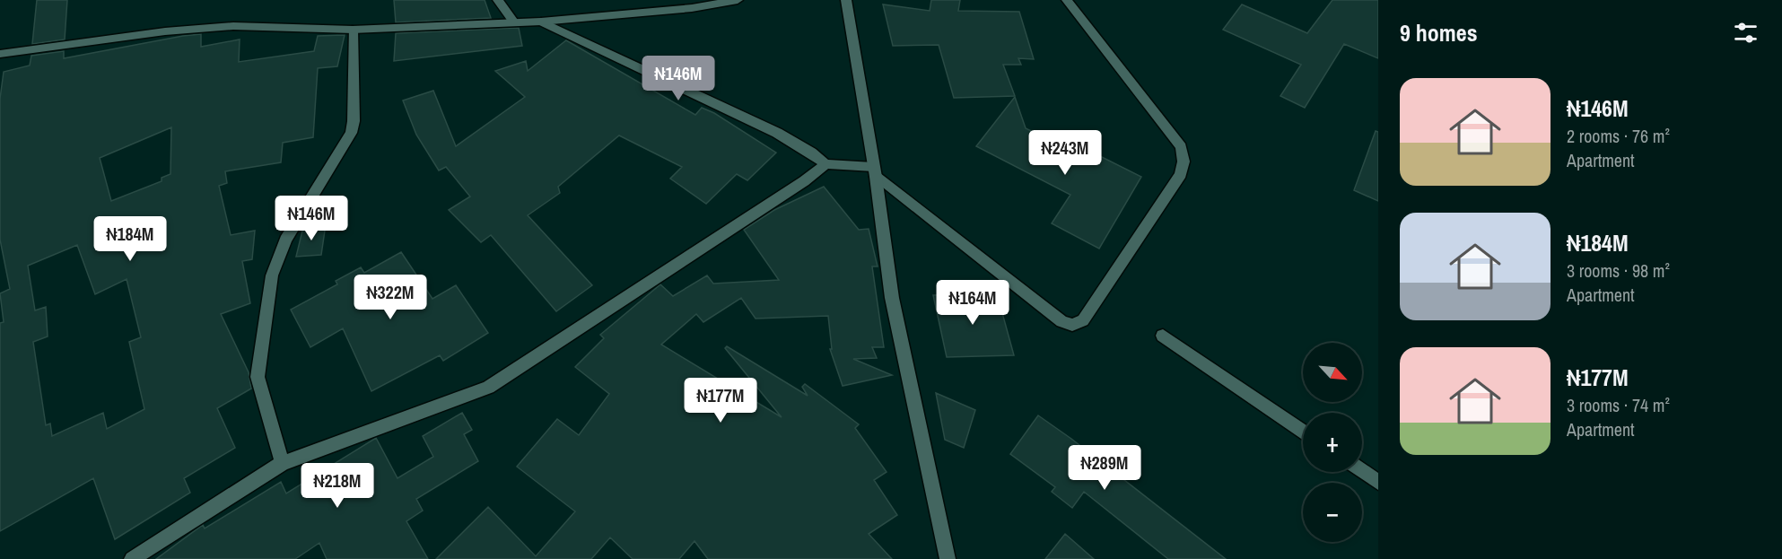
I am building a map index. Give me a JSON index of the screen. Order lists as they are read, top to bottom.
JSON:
{
  "north": "bottom right",
  "page": {
    "heading": "9 homes",
    "price": [
      "₦146M",
      "₦243M",
      "₦146M",
      "₦184M",
      "₦322M",
      "₦164M",
      "₦177M",
      "₦289M",
      "₦218M"
    ],
    "list": [
      {
        "name": "₦146M",
        "note": "2 rooms · 76 m² · Apartment"
      },
      {
        "name": "₦184M",
        "note": "3 rooms · 98 m² · Apartment"
      },
      {
        "name": "₦177M",
        "note": "3 rooms · 74 m² · Apartment"
      }
    ],
    "map_buttons": ["+", "−"]
  }
}
